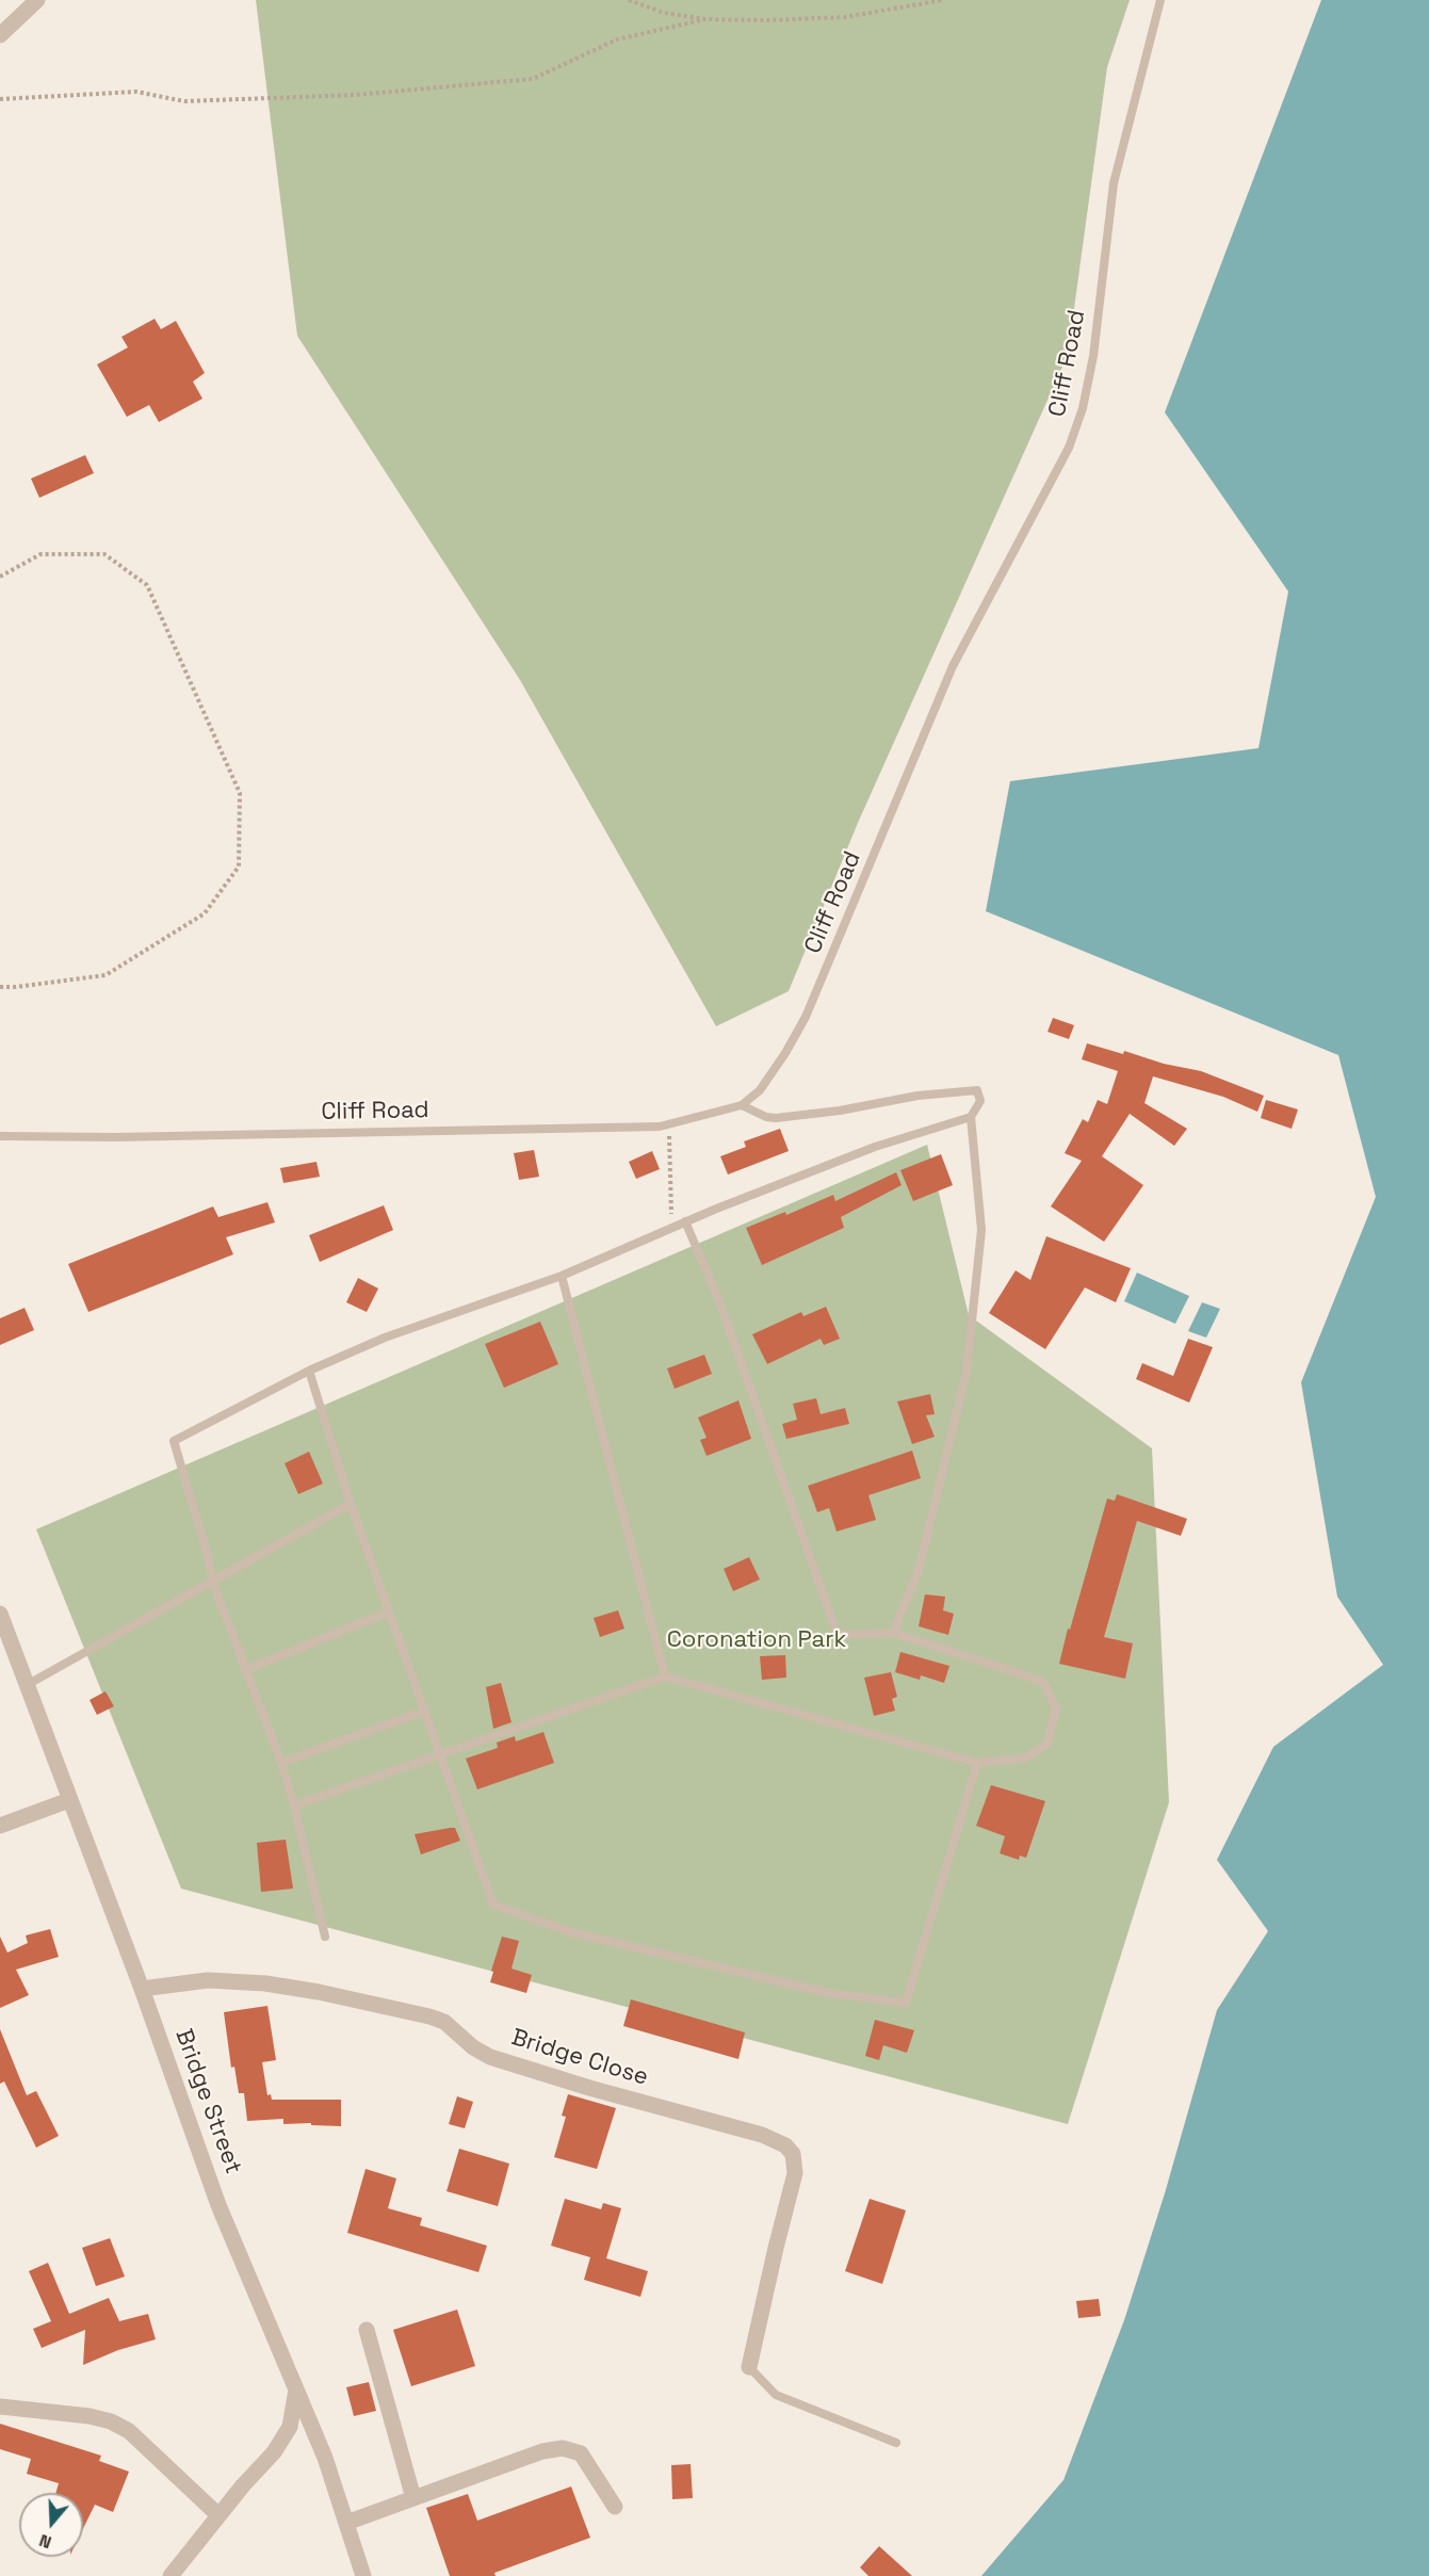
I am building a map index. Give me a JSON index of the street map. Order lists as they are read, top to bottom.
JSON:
{
  "streets": {
    "street": ["Bridge Close", "Bridge Street"],
    "lane": ["Cliff Road"]
  },
  "crossings": [
    ["Bridge Close", "Bridge Street"]
  ],
  "parks": ["Coronation Park"],
  "north": "bottom"
}
